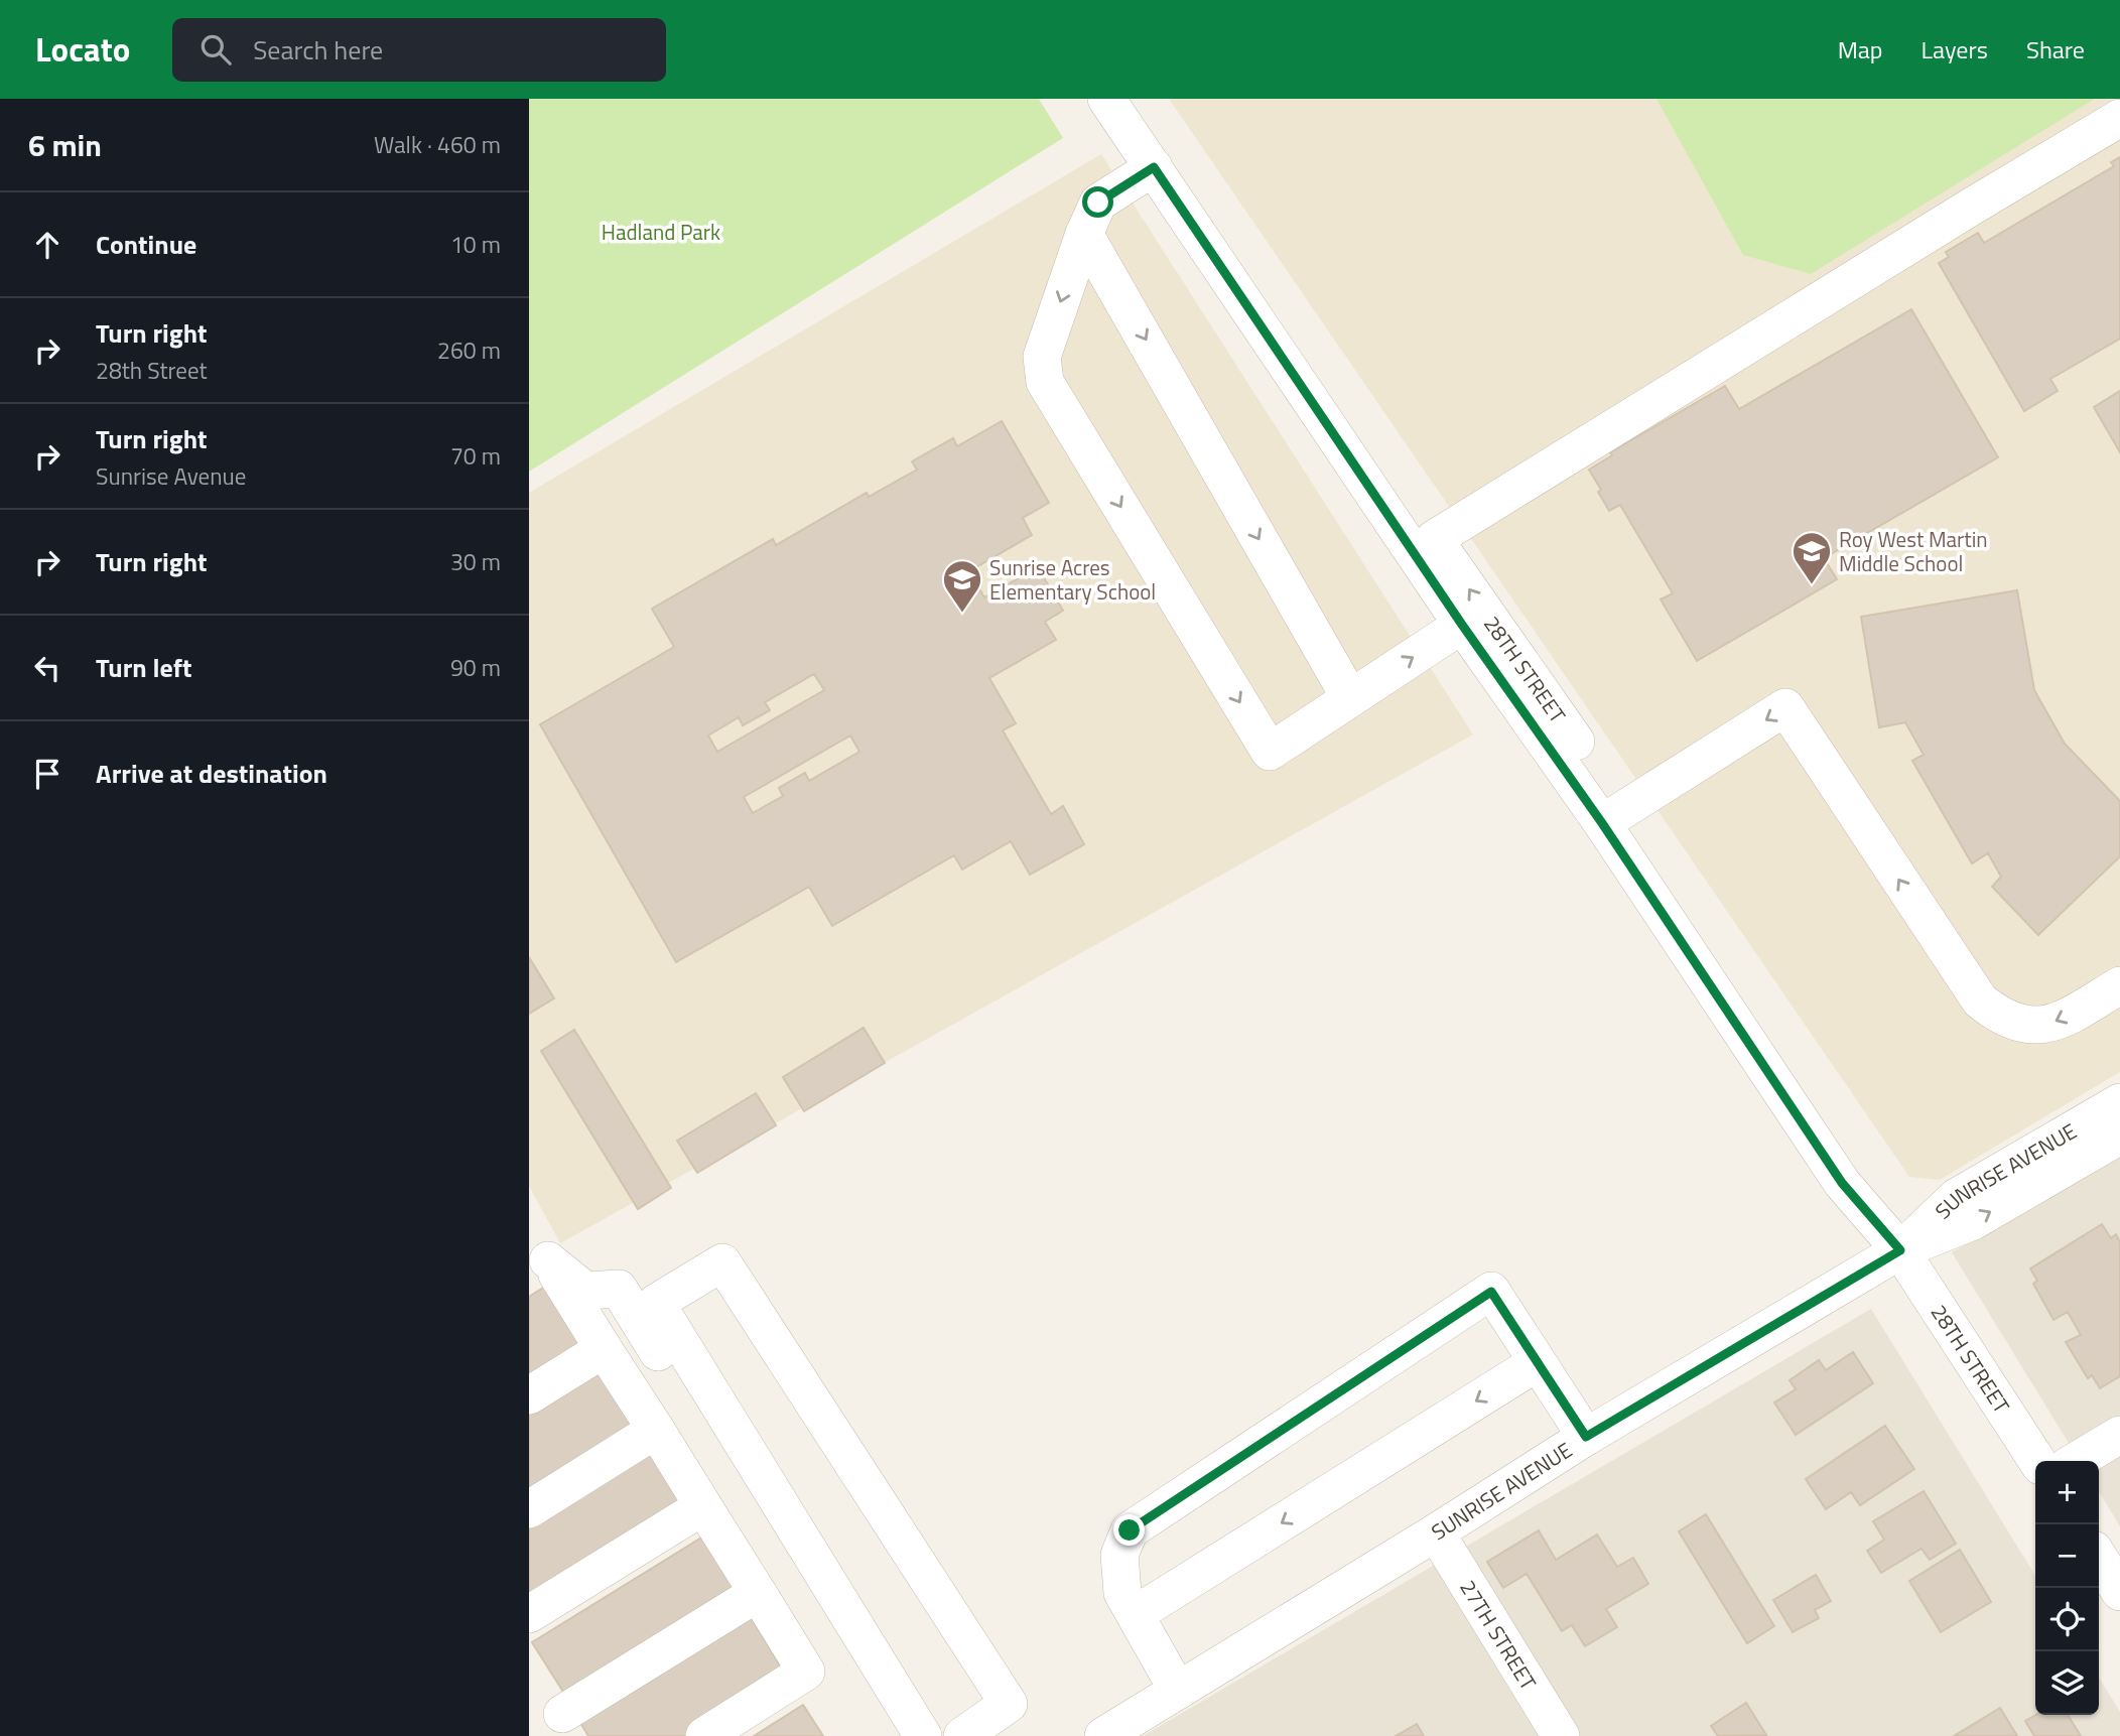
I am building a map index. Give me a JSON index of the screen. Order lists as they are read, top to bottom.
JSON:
{
  "streets": {
    "street": ["28TH STREET", "SUNRISE AVENUE", "27TH STREET"]
  },
  "crossings": [
    ["28TH STREET", "SUNRISE AVENUE"],
    ["SUNRISE AVENUE", "27TH STREET"]
  ],
  "parks": ["Hadland Park"],
  "places": {
    "school or university": ["Roy West Martin Middle School", "Sunrise Acres Elementary School"]
  },
  "page": {
    "header": "Locato",
    "search": "Search here",
    "nav": ["Map", "Layers", "Share"],
    "heading": ["6 min", "Walk · 460 m"],
    "list": [
      ["Continue", "10 m"],
      ["Turn right", "28th Street", "260 m"],
      ["Turn right", "Sunrise Avenue", "70 m"],
      ["Turn right", "30 m"],
      ["Turn left", "90 m"],
      "Arrive at destination"
    ],
    "map_buttons": ["+", "−"]
  }
}
